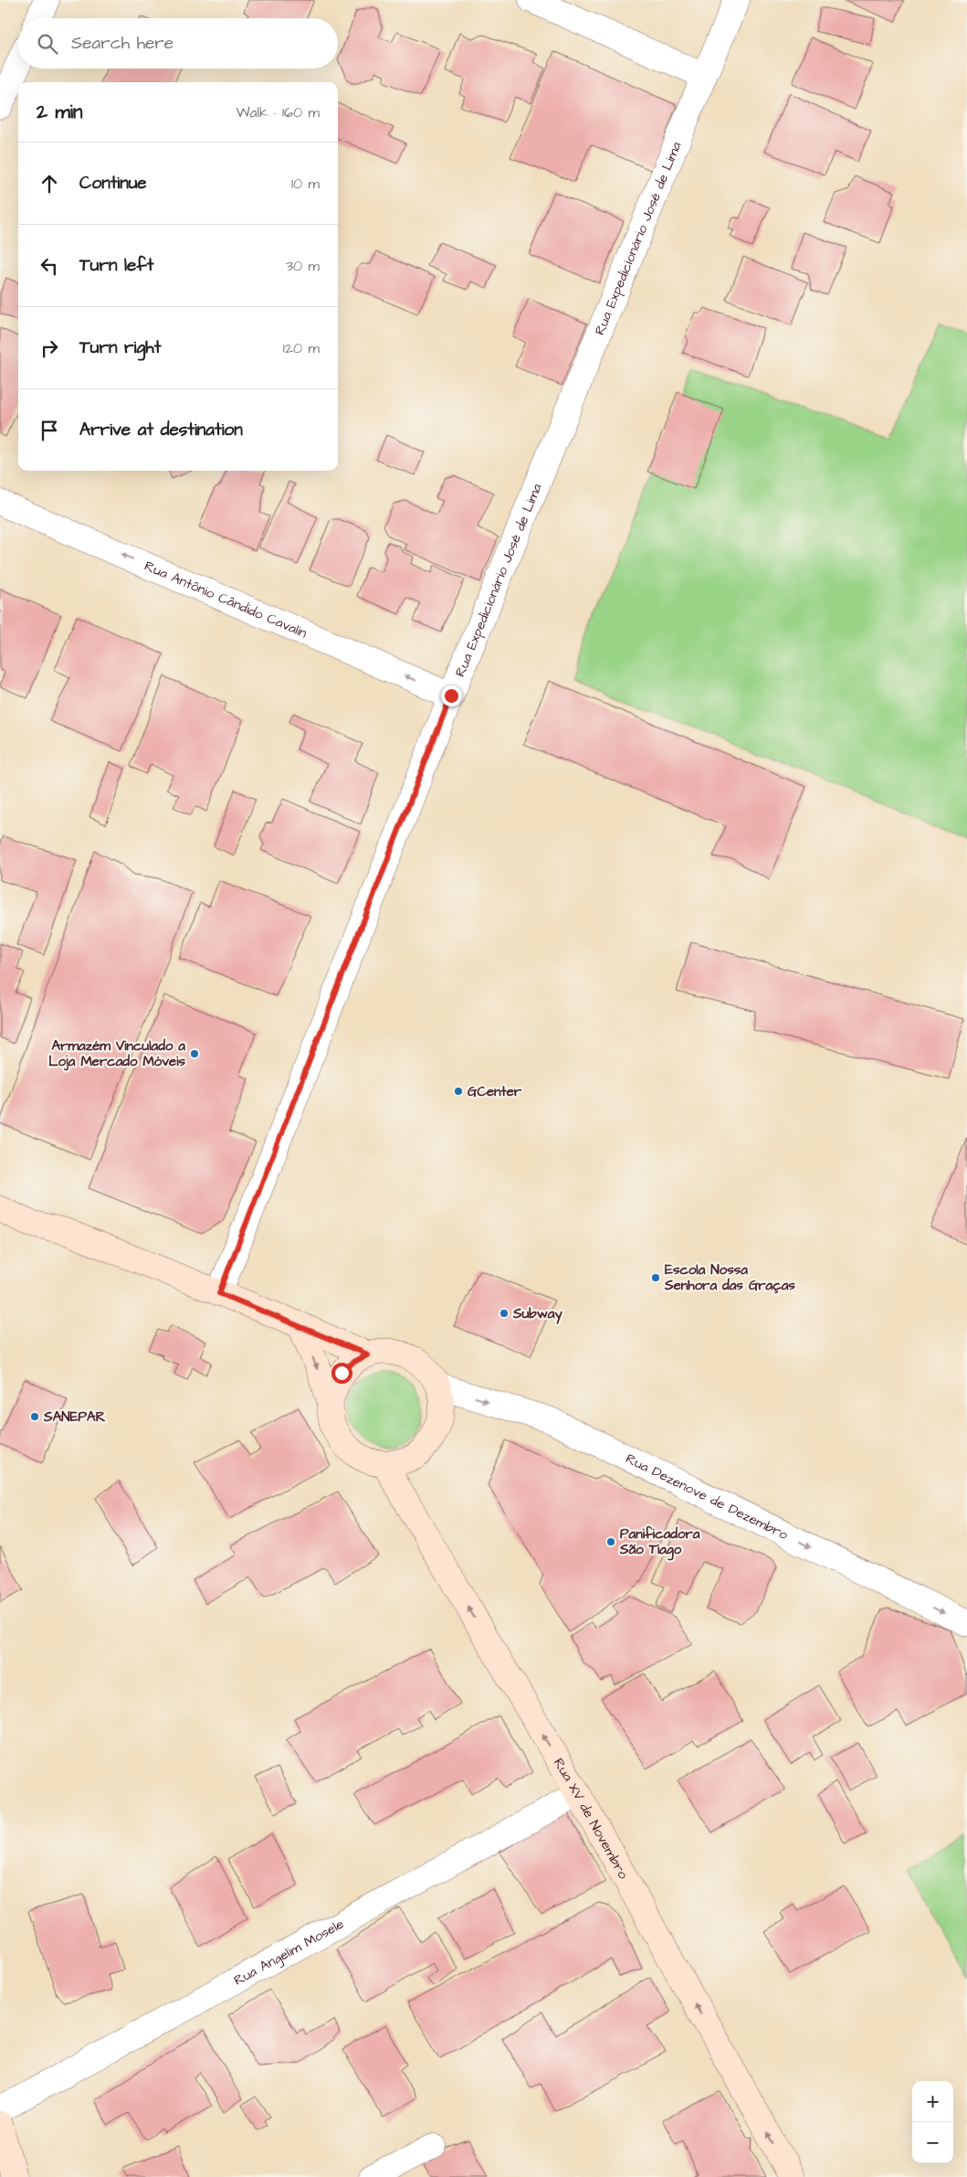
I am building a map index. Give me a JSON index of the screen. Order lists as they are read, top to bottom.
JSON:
{
  "streets": {
    "street": [
      "Rua Expedicionário José de Lima",
      "Rua Antônio Cândido Cavalin",
      "Rua Dezenove de Dezembro",
      "Rua XV de Novembro",
      "Rua Angelim Mosele"
    ]
  },
  "crossings": [
    ["Rua Expedicionário José de Lima", "Rua Antônio Cândido Cavalin"],
    ["Rua Dezenove de Dezembro", "Rua XV de Novembro"],
    ["Rua XV de Novembro", "Rua Angelim Mosele"]
  ],
  "one_way": ["Rua Antônio Cândido Cavalin", "Rua Dezenove de Dezembro", "Rua XV de Novembro"],
  "places": [
    "Armazém Vinculado a Loja Mercado Móveis",
    "GCenter",
    "Escola Nossa Senhora das Graças",
    "Subway",
    "SANEPAR",
    "Panificadora São Tiago"
  ],
  "page": {
    "search": "Search here",
    "heading": ["2 min", "Walk · 160 m"],
    "list": [
      ["Continue", "10 m"],
      ["Turn left", "30 m"],
      ["Turn right", "120 m"],
      "Arrive at destination"
    ],
    "map_buttons": ["+", "−"]
  }
}
